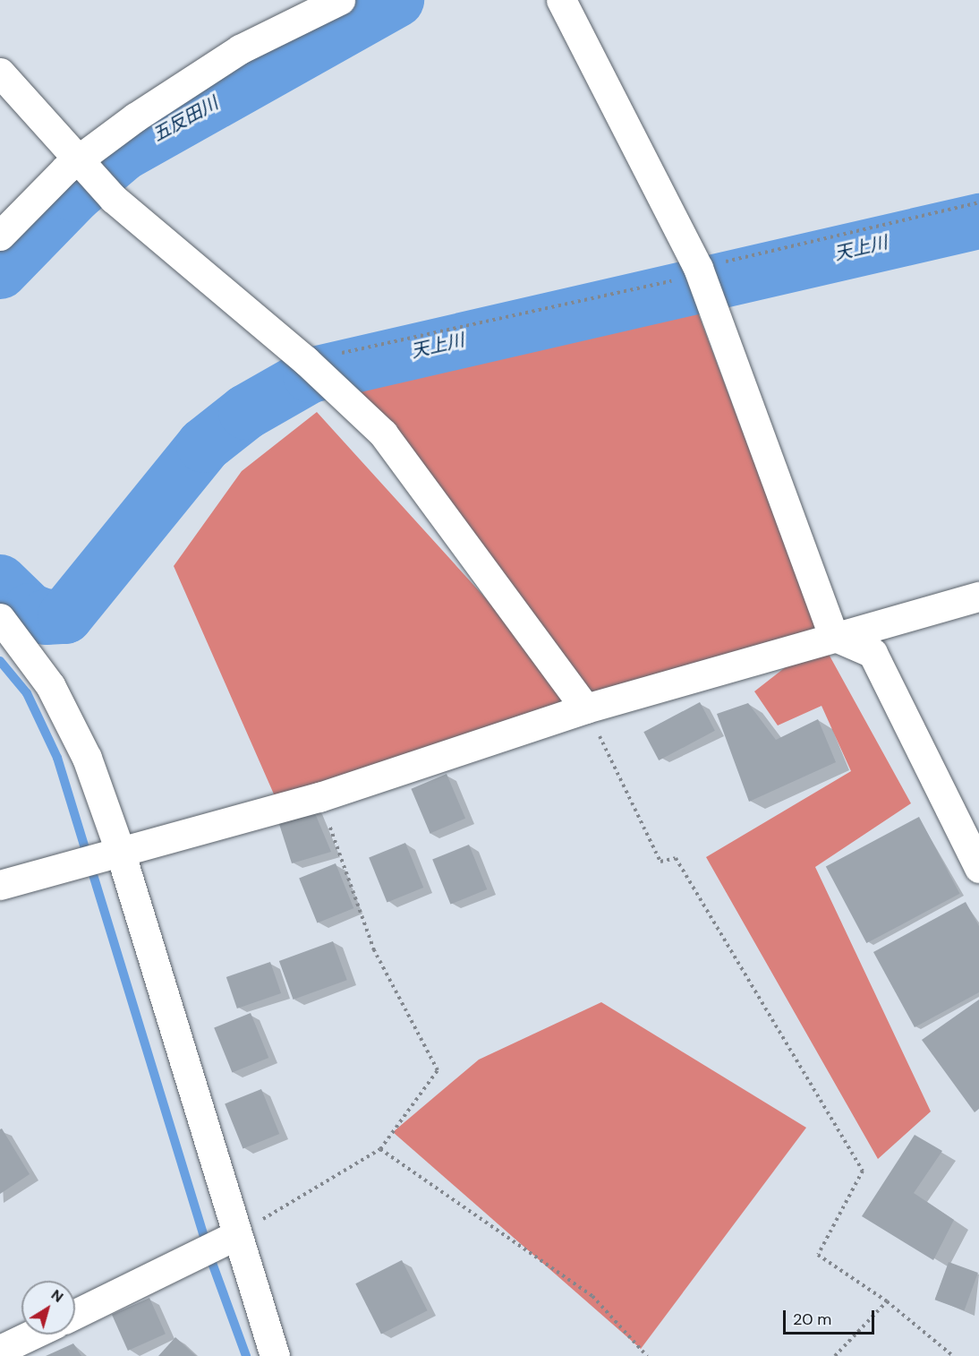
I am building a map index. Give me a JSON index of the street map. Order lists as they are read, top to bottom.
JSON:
{
  "water": ["五反田川", "天上川"],
  "scale_bar": "20 m",
  "north": "top right"
}
